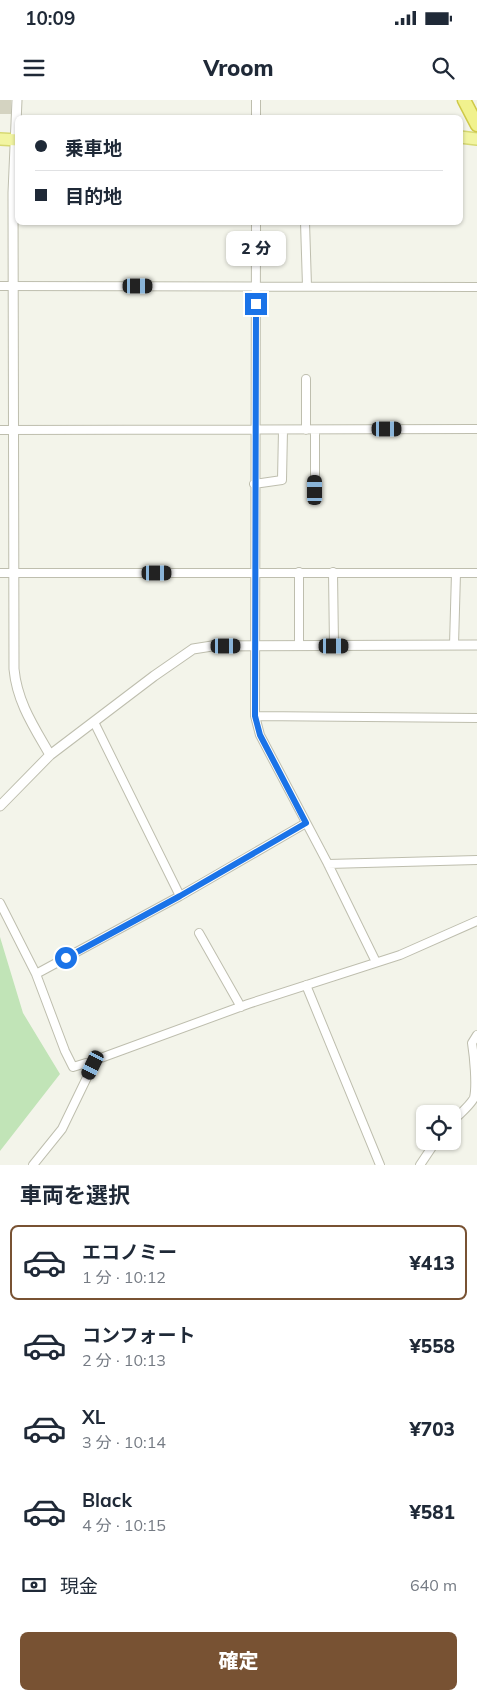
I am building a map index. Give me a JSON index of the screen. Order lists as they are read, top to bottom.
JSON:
{
  "page": {
    "status": "10:09",
    "header": "Vroom",
    "banner": ["乗車地", "目的地"],
    "bubble": "2 分",
    "heading": "車両を選択",
    "list": [
      {
        "name": "エコノミー",
        "note": "1 分 · 10:12",
        "value": "¥413"
      },
      {
        "name": "コンフォート",
        "note": "2 分 · 10:13",
        "value": "¥558"
      },
      {
        "name": "XL",
        "note": "3 分 · 10:14",
        "value": "¥703"
      },
      {
        "name": "Black",
        "note": "4 分 · 10:15",
        "value": "¥581"
      }
    ],
    "pay": ["現金", "640 m"],
    "buttons": "確定"
  }
}
